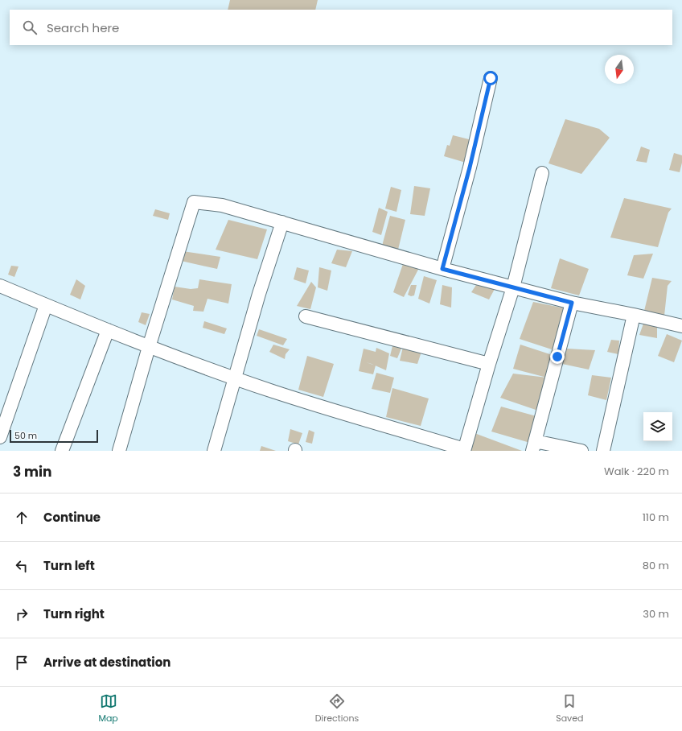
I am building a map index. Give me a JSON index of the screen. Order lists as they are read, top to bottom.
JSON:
{
  "scale_bar": "50 m",
  "north": "bottom",
  "page": {
    "search": "Search here",
    "scale": "50 m",
    "heading": ["3 min", "Walk · 220 m"],
    "list": [
      ["Continue", "110 m"],
      ["Turn left", "80 m"],
      ["Turn right", "30 m"],
      "Arrive at destination"
    ],
    "nav": ["Map", "Directions", "Saved"]
  }
}
